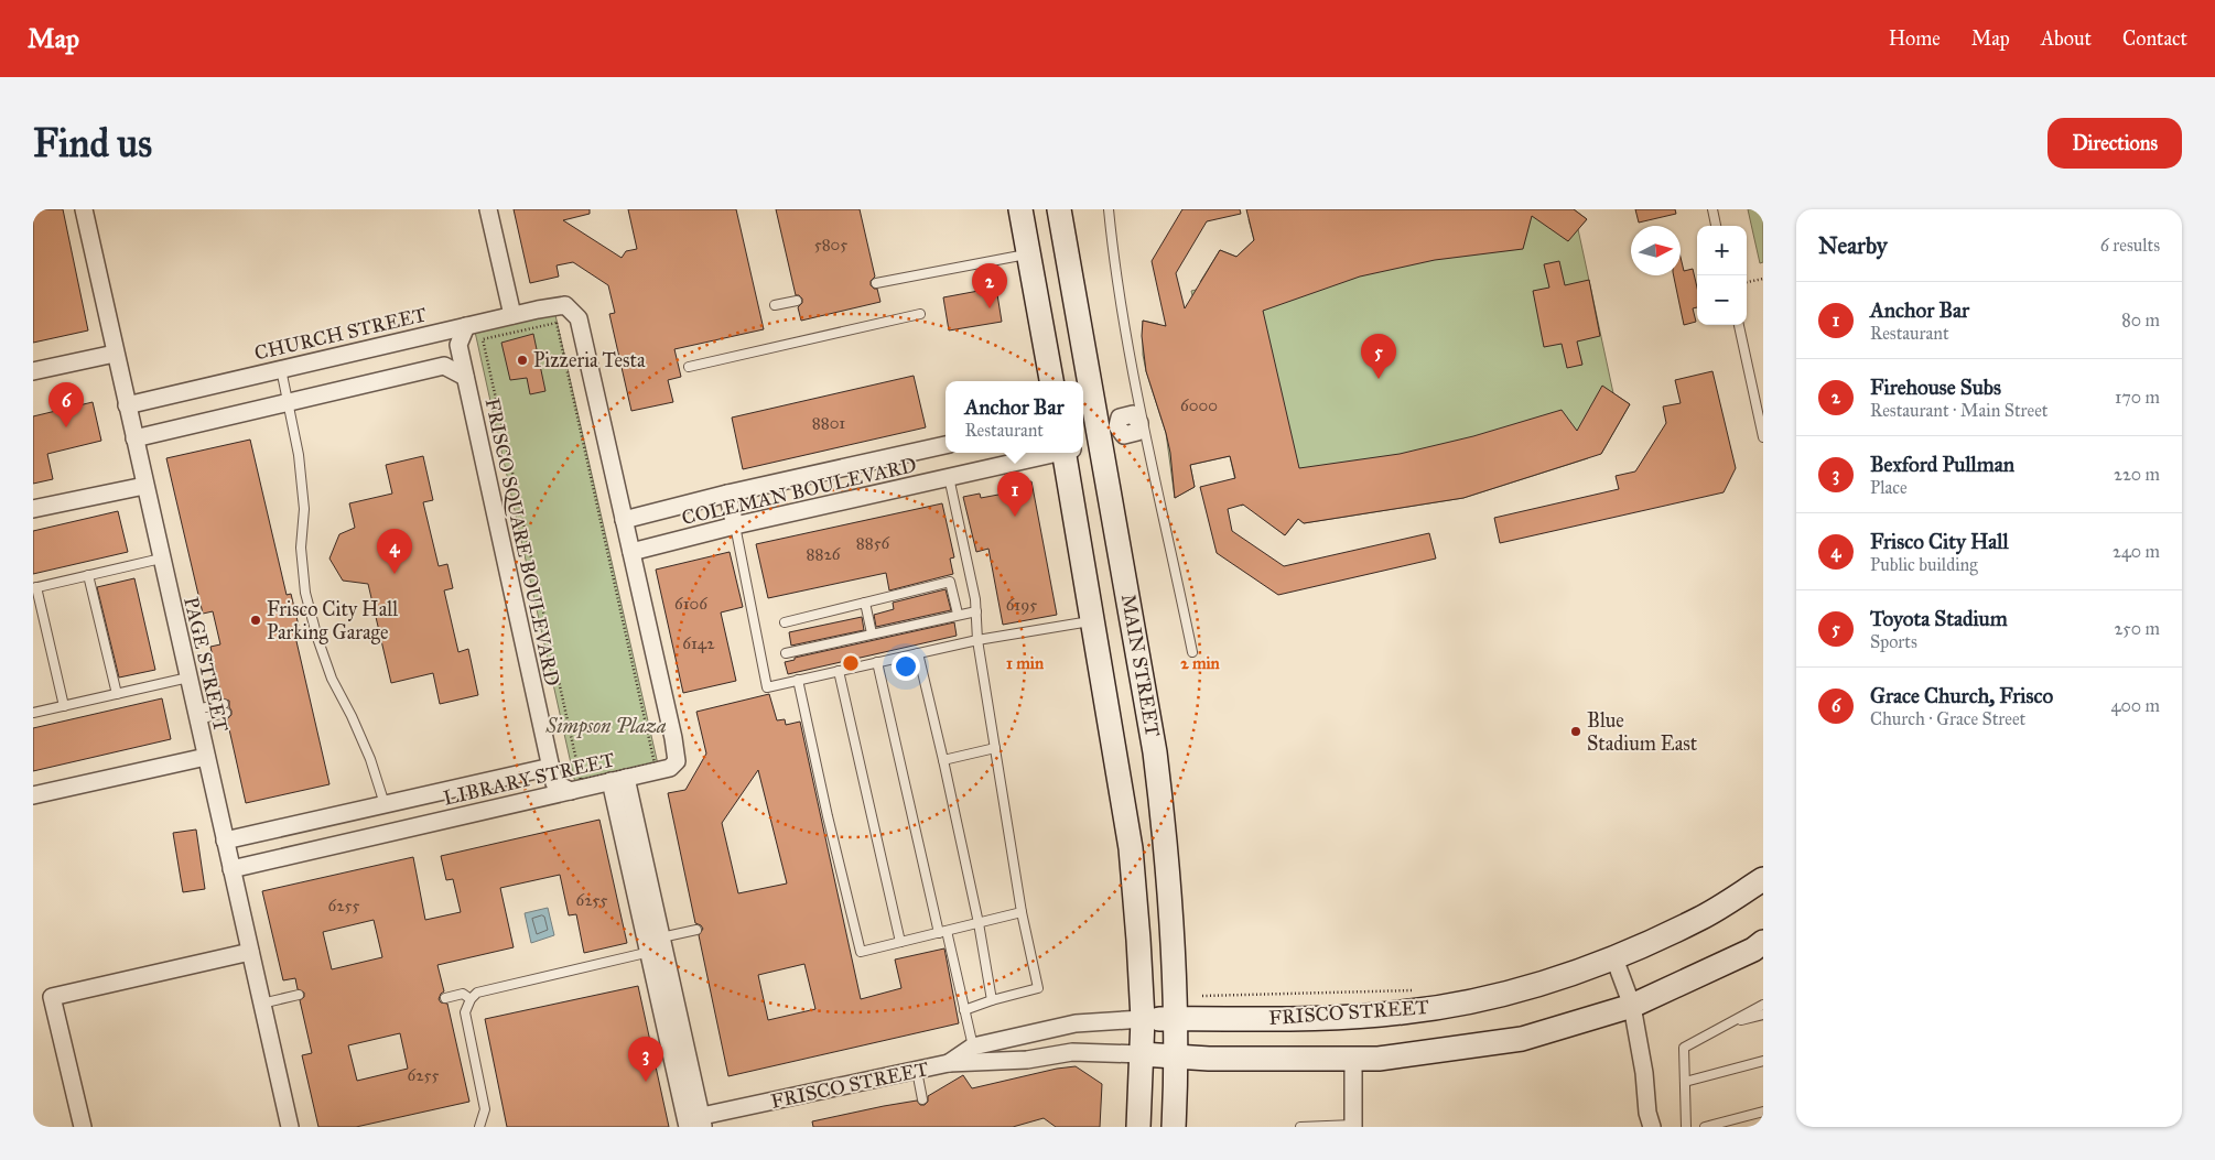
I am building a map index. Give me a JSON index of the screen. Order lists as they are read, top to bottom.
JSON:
{
  "streets": {
    "main road": ["MAIN STREET", "FRISCO STREET"],
    "street": [
      "CHURCH STREET",
      "COLEMAN BOULEVARD",
      "FRISCO SQUARE BOULEVARD",
      "PAGE STREET",
      "LIBRARY STREET"
    ]
  },
  "crossings": [
    ["CHURCH STREET", "COLEMAN BOULEVARD"],
    ["CHURCH STREET", "FRISCO SQUARE BOULEVARD"],
    ["CHURCH STREET", "PAGE STREET"],
    ["COLEMAN BOULEVARD", "MAIN STREET"],
    ["COLEMAN BOULEVARD", "LIBRARY STREET"],
    ["FRISCO SQUARE BOULEVARD", "LIBRARY STREET"],
    ["PAGE STREET", "LIBRARY STREET"],
    ["MAIN STREET", "FRISCO STREET"]
  ],
  "parks": ["Simpson Plaza"],
  "places": ["Pizzeria Testa", "Frisco City Hall Parking Garage", "Blue Stadium East"],
  "house_numbers": [
    "5805",
    "6000",
    "8801",
    "8856",
    "8826",
    "6106",
    "6195",
    "6142",
    "6255",
    "6255",
    "6255"
  ],
  "north": "right",
  "page": {
    "header": "Map",
    "nav": [
      "Home",
      "Map",
      "About",
      "Contact"
    ],
    "buttons": "Directions",
    "title": "Find us",
    "heading": ["Nearby", "6 results"],
    "map_buttons": ["+", "−"],
    "pins": [
      "2",
      "5",
      "6",
      "1",
      "4",
      "3"
    ],
    "list": [
      {
        "mark": "1",
        "name": "Anchor Bar",
        "note": "Restaurant",
        "value": "80 m"
      },
      {
        "mark": "2",
        "name": "Firehouse Subs",
        "note": "Restaurant · Main Street",
        "value": "170 m"
      },
      {
        "mark": "3",
        "name": "Bexford Pullman",
        "note": "Place",
        "value": "220 m"
      },
      {
        "mark": "4",
        "name": "Frisco City Hall",
        "note": "Public building",
        "value": "240 m"
      },
      {
        "mark": "5",
        "name": "Toyota Stadium",
        "note": "Sports",
        "value": "250 m"
      },
      {
        "mark": "6",
        "name": "Grace Church, Frisco",
        "note": "Church · Grace Street",
        "value": "400 m"
      }
    ],
    "popup": ["Anchor Bar", "Restaurant"]
  },
  "rings": ["1 min", "2 min"]
}
